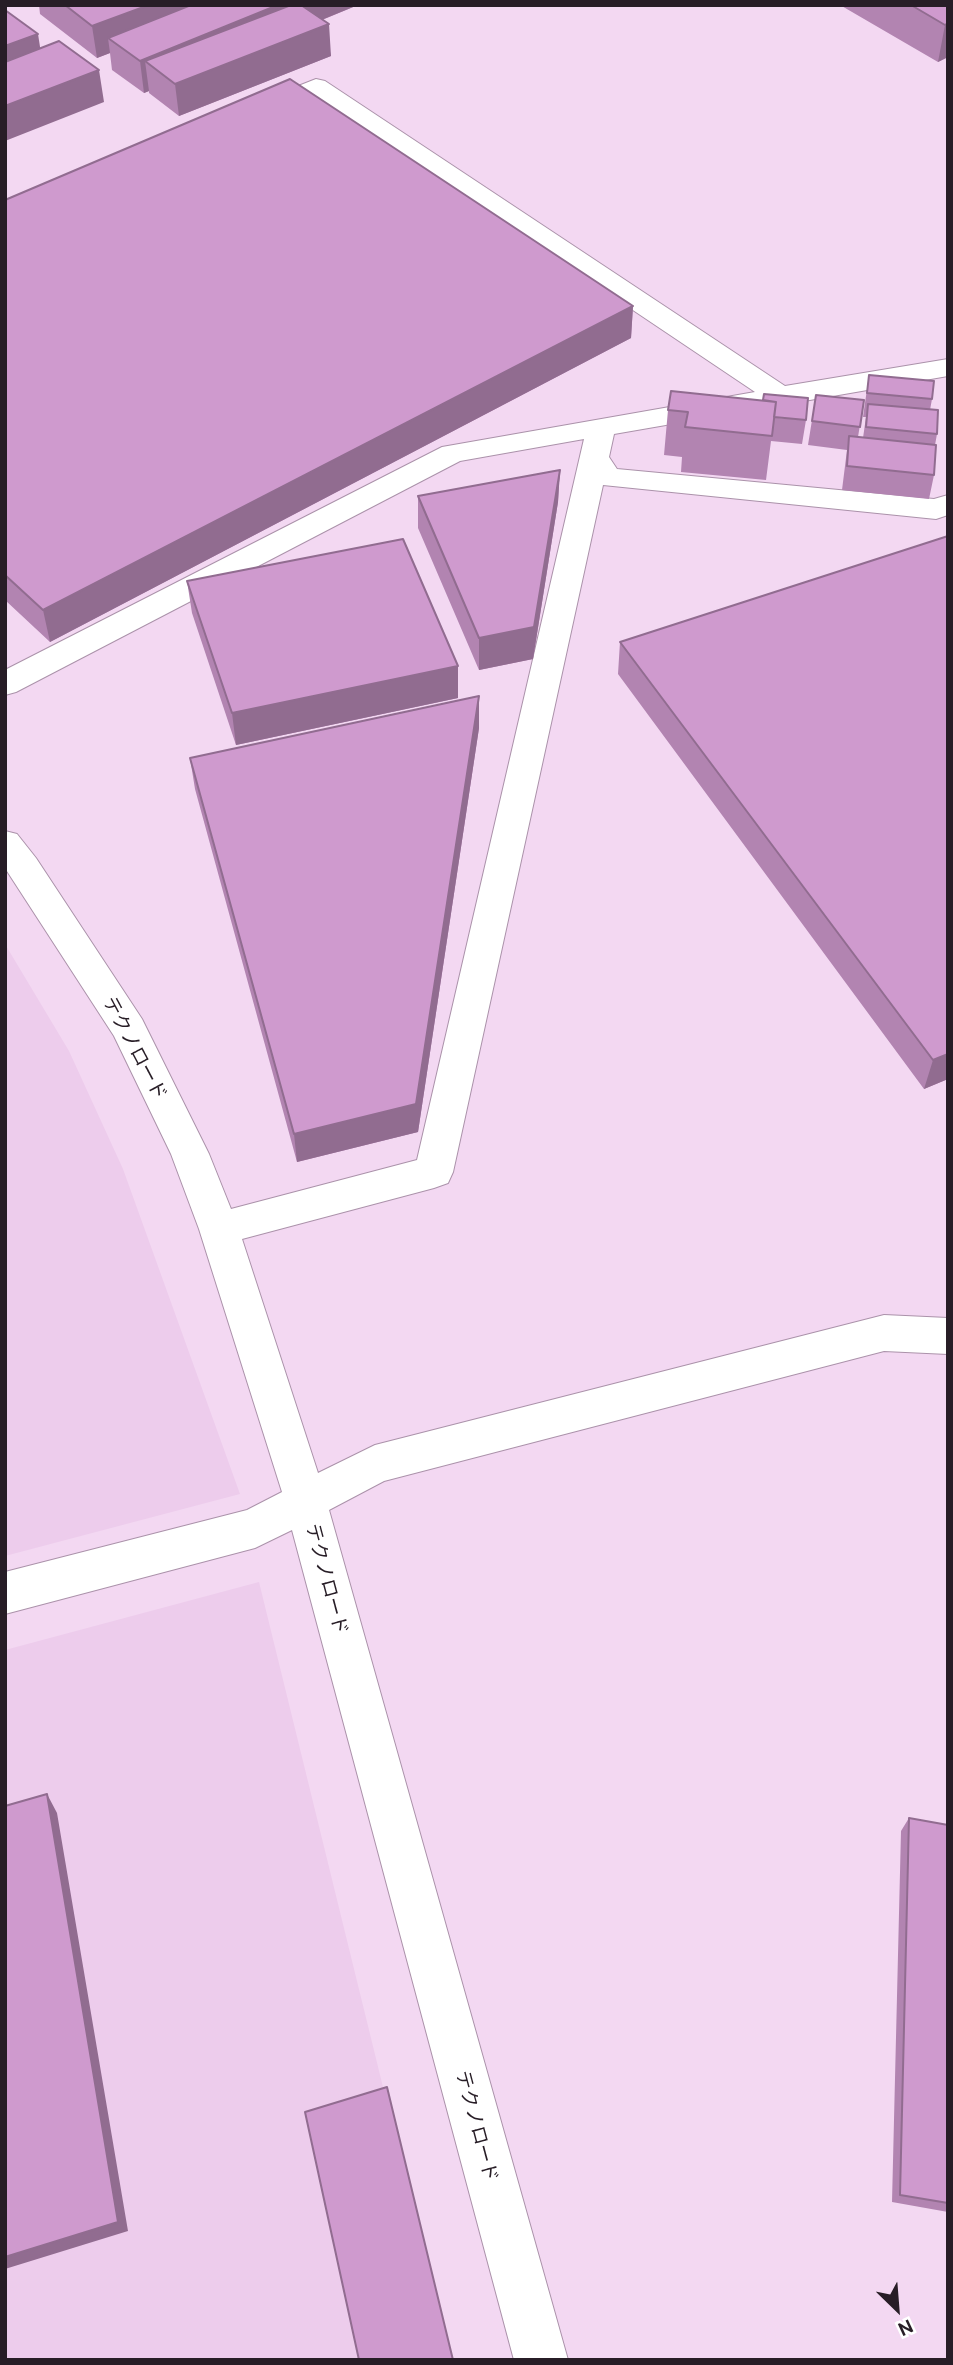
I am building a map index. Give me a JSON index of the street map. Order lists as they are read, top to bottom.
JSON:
{
  "streets": {
    "street": ["テクノロード"]
  },
  "north": "bottom right"
}
